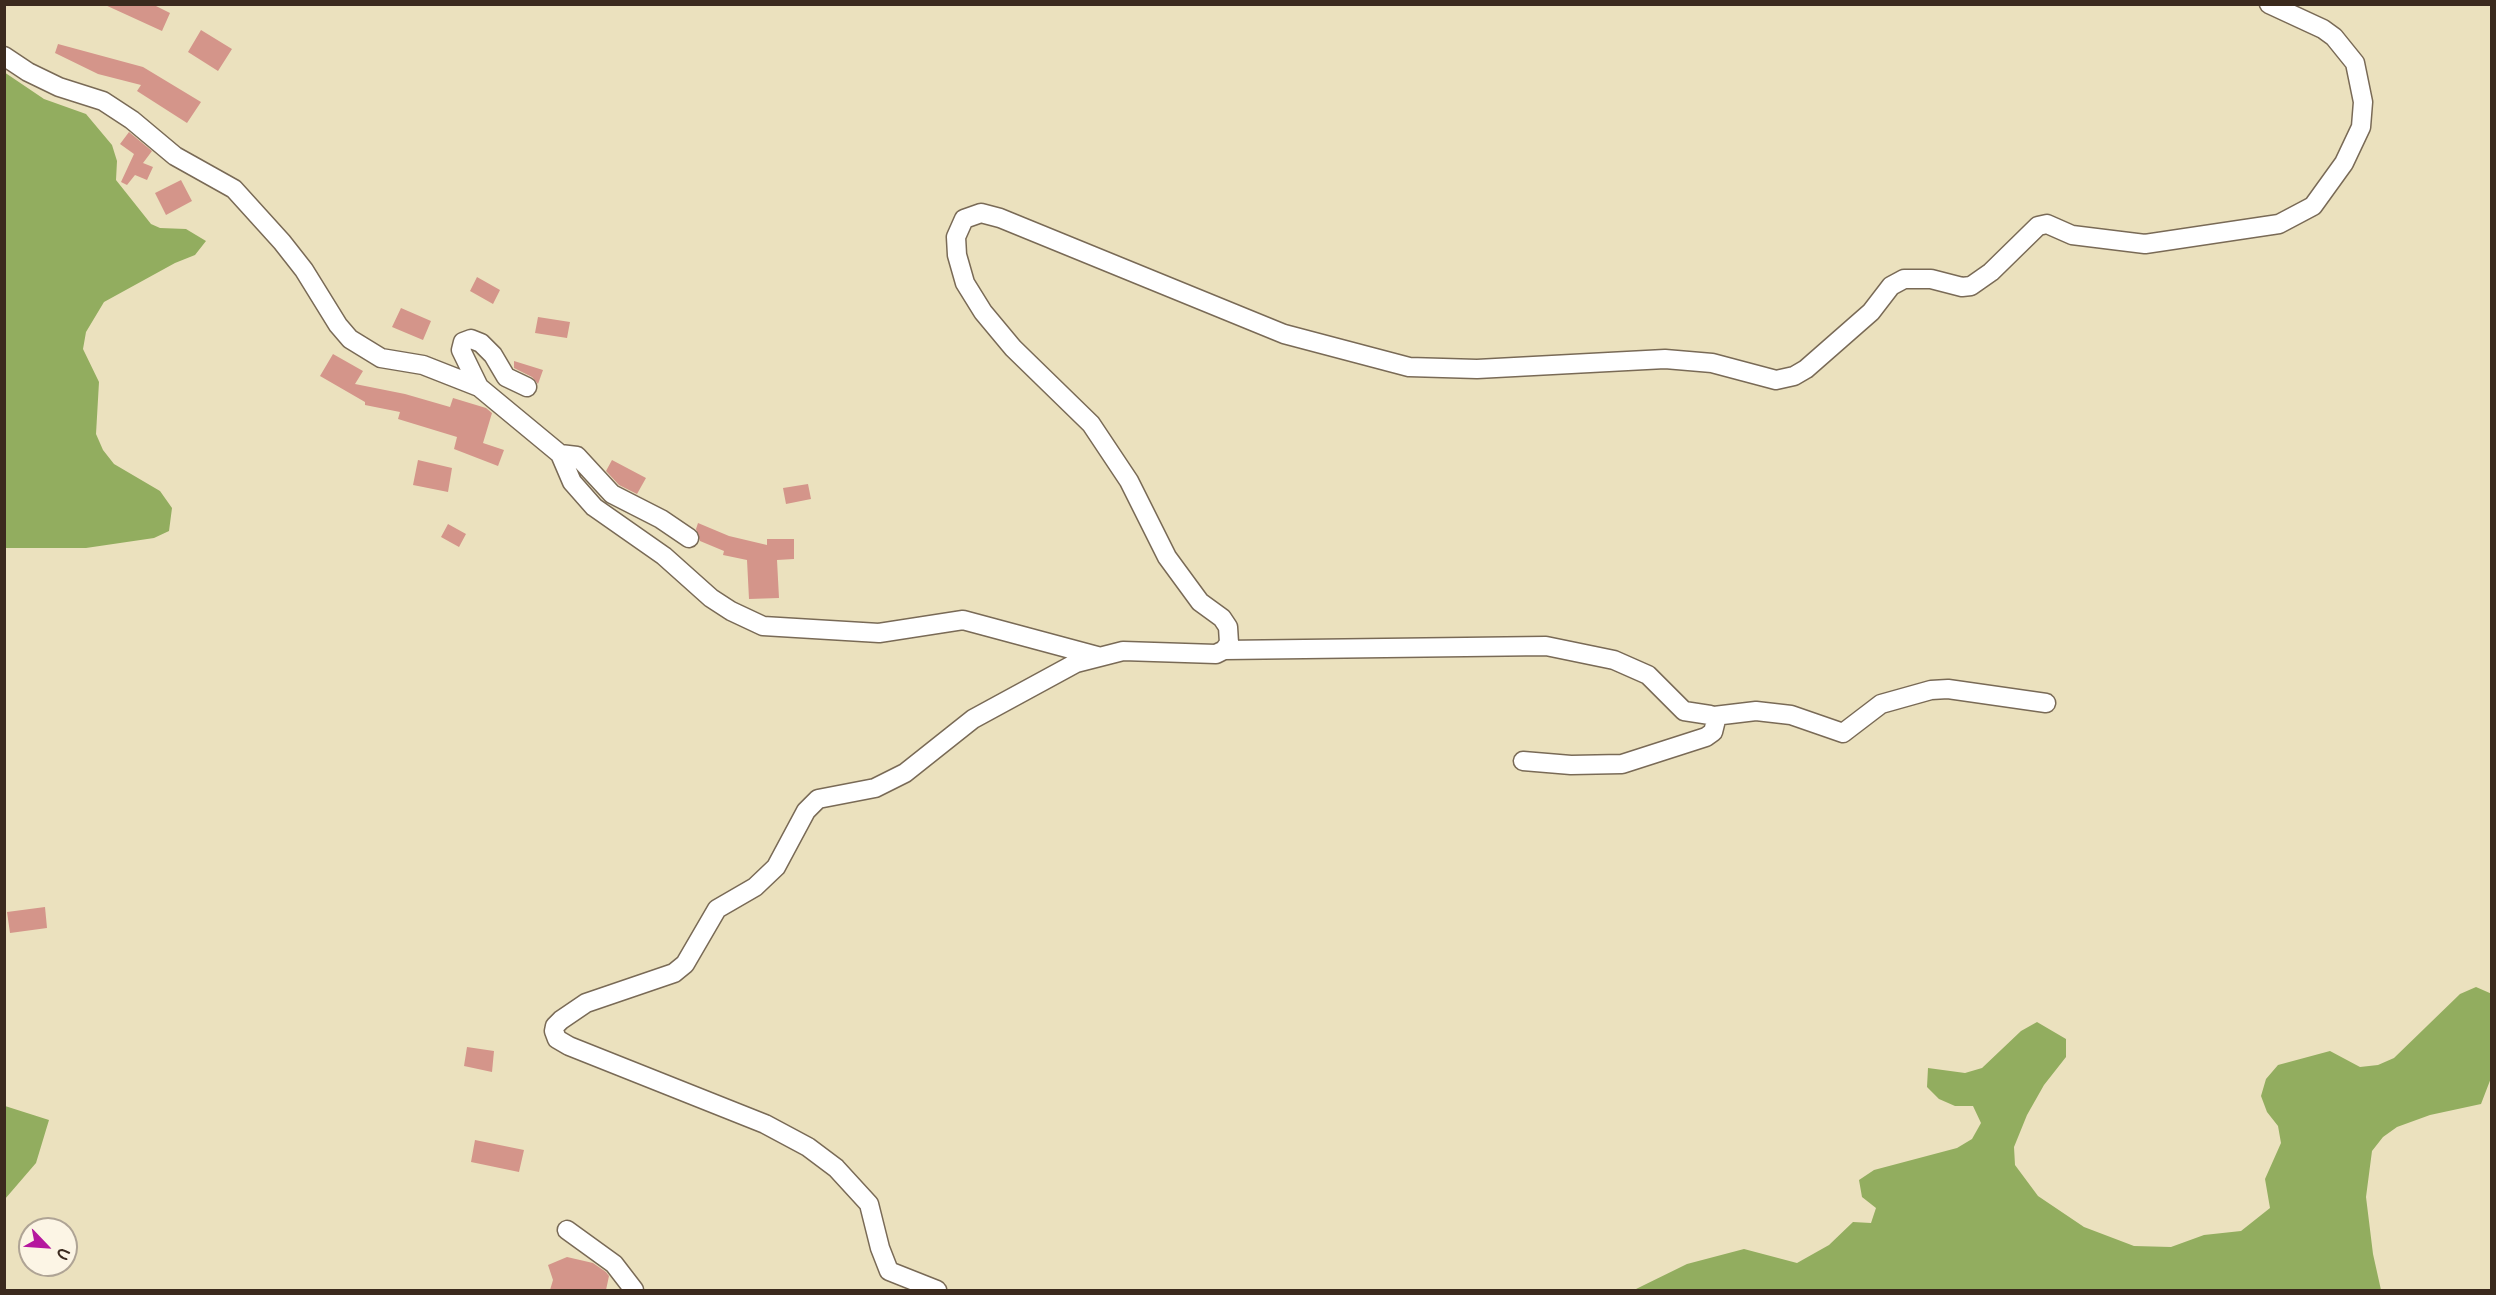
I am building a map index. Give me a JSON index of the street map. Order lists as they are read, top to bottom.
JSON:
{
  "north": "bottom right"
}
